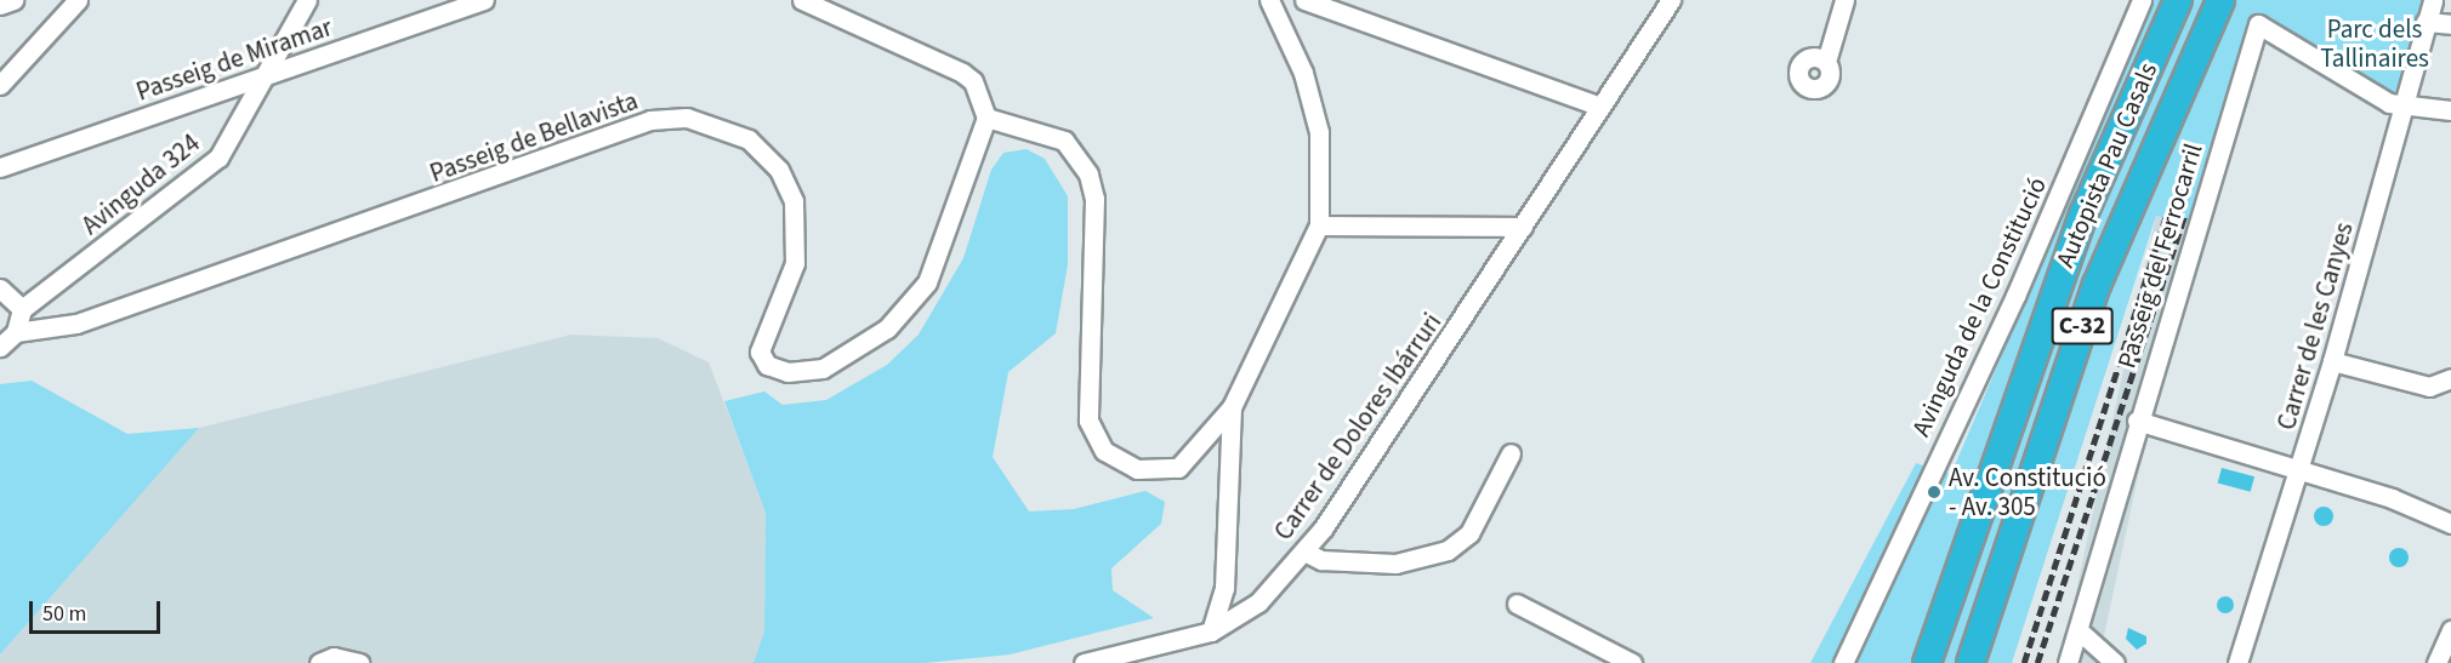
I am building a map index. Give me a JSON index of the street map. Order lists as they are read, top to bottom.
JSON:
{
  "streets": {
    "highway": ["Autopista Pau Casals", "C-32"],
    "street": [
      "Passeig de Miramar",
      "Passeig de Bellavista",
      "Avinguda 324",
      "Passeig del Ferrocarril",
      "Avinguda de la Constitució",
      "Carrer de les Canyes",
      "Carrer de Dolores Ibárruri"
    ]
  },
  "crossings": [
    ["Passeig de Miramar", "Avinguda 324"],
    ["Passeig del Ferrocarril", "Carrer de les Canyes"]
  ],
  "parks": ["Parc dels Tallinaires"],
  "places": ["Av. Constitució - Av. 305"],
  "scale_bar": "50 m"
}
